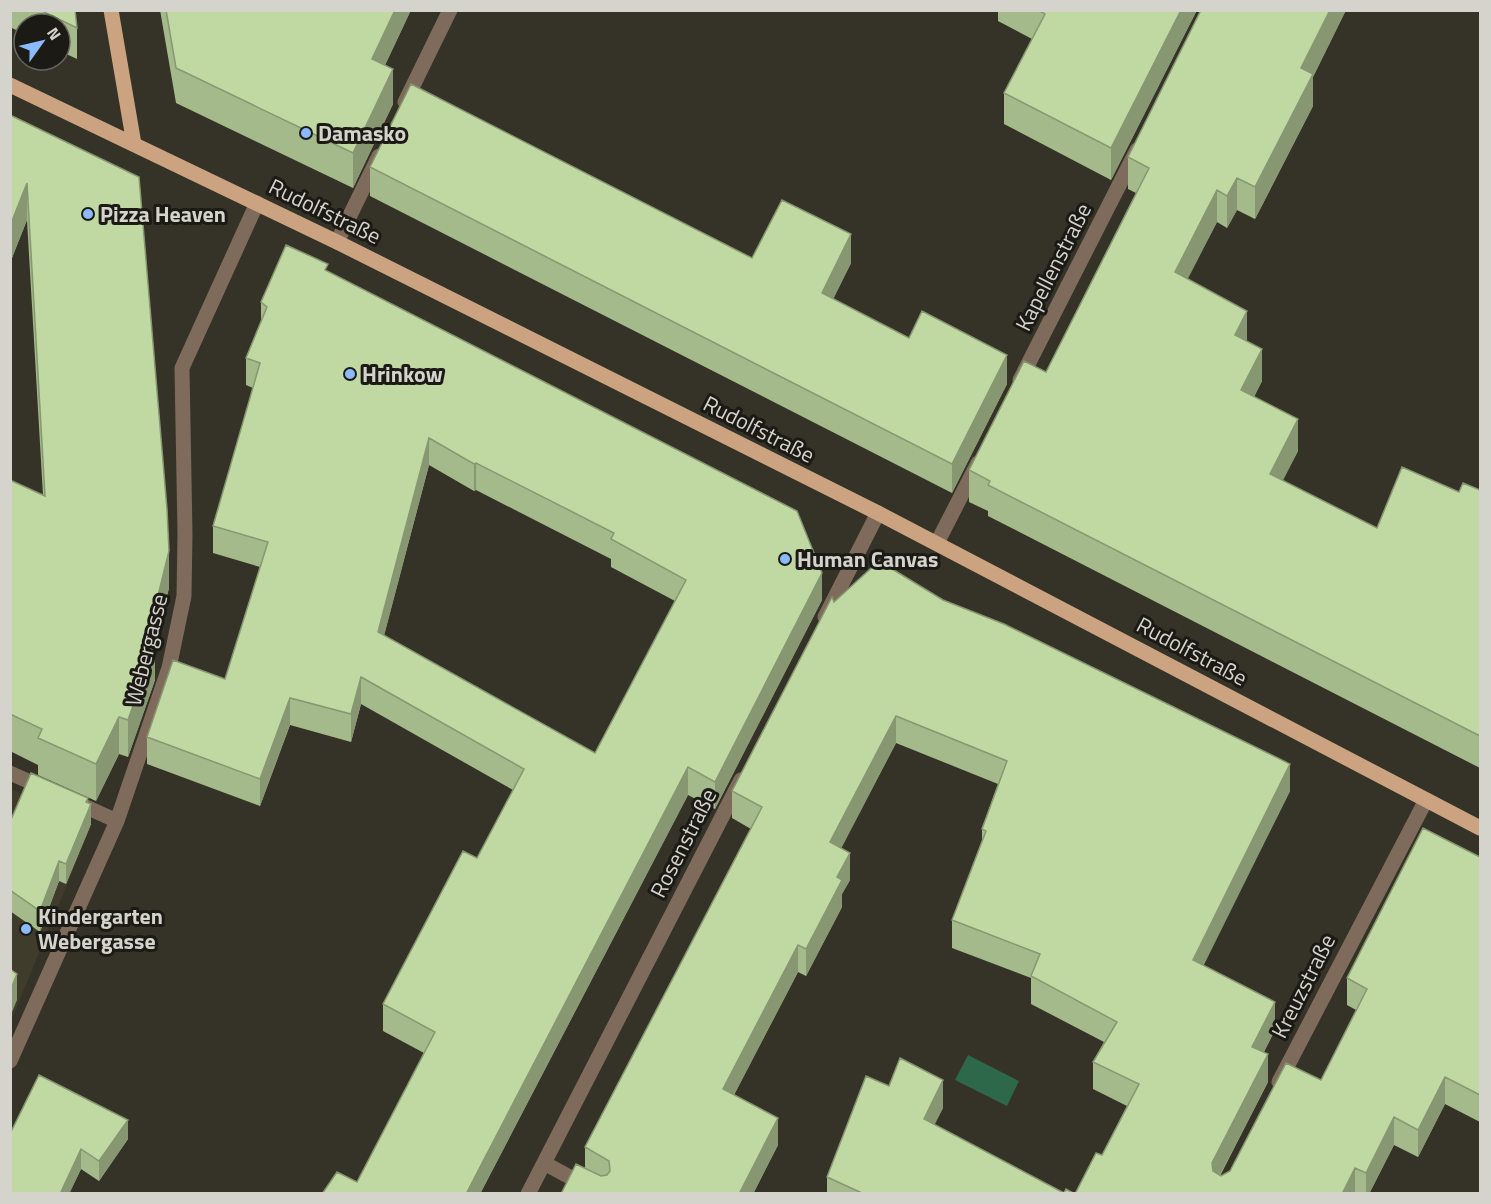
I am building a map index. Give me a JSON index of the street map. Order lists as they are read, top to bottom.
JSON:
{
  "streets": {
    "main road": ["Rudolfstraße"],
    "street": [
      "Kapellenstraße",
      "Webergasse",
      "Rosenstraße",
      "Kreuzstraße"
    ]
  },
  "crossings": [
    ["Rudolfstraße", "Webergasse"],
    ["Rudolfstraße", "Kreuzstraße"]
  ],
  "places": [
    "Damasko",
    "Pizza Heaven",
    "Hrinkow",
    "Human Canvas",
    "Kindergarten Webergasse"
  ],
  "north": "top right"
}
